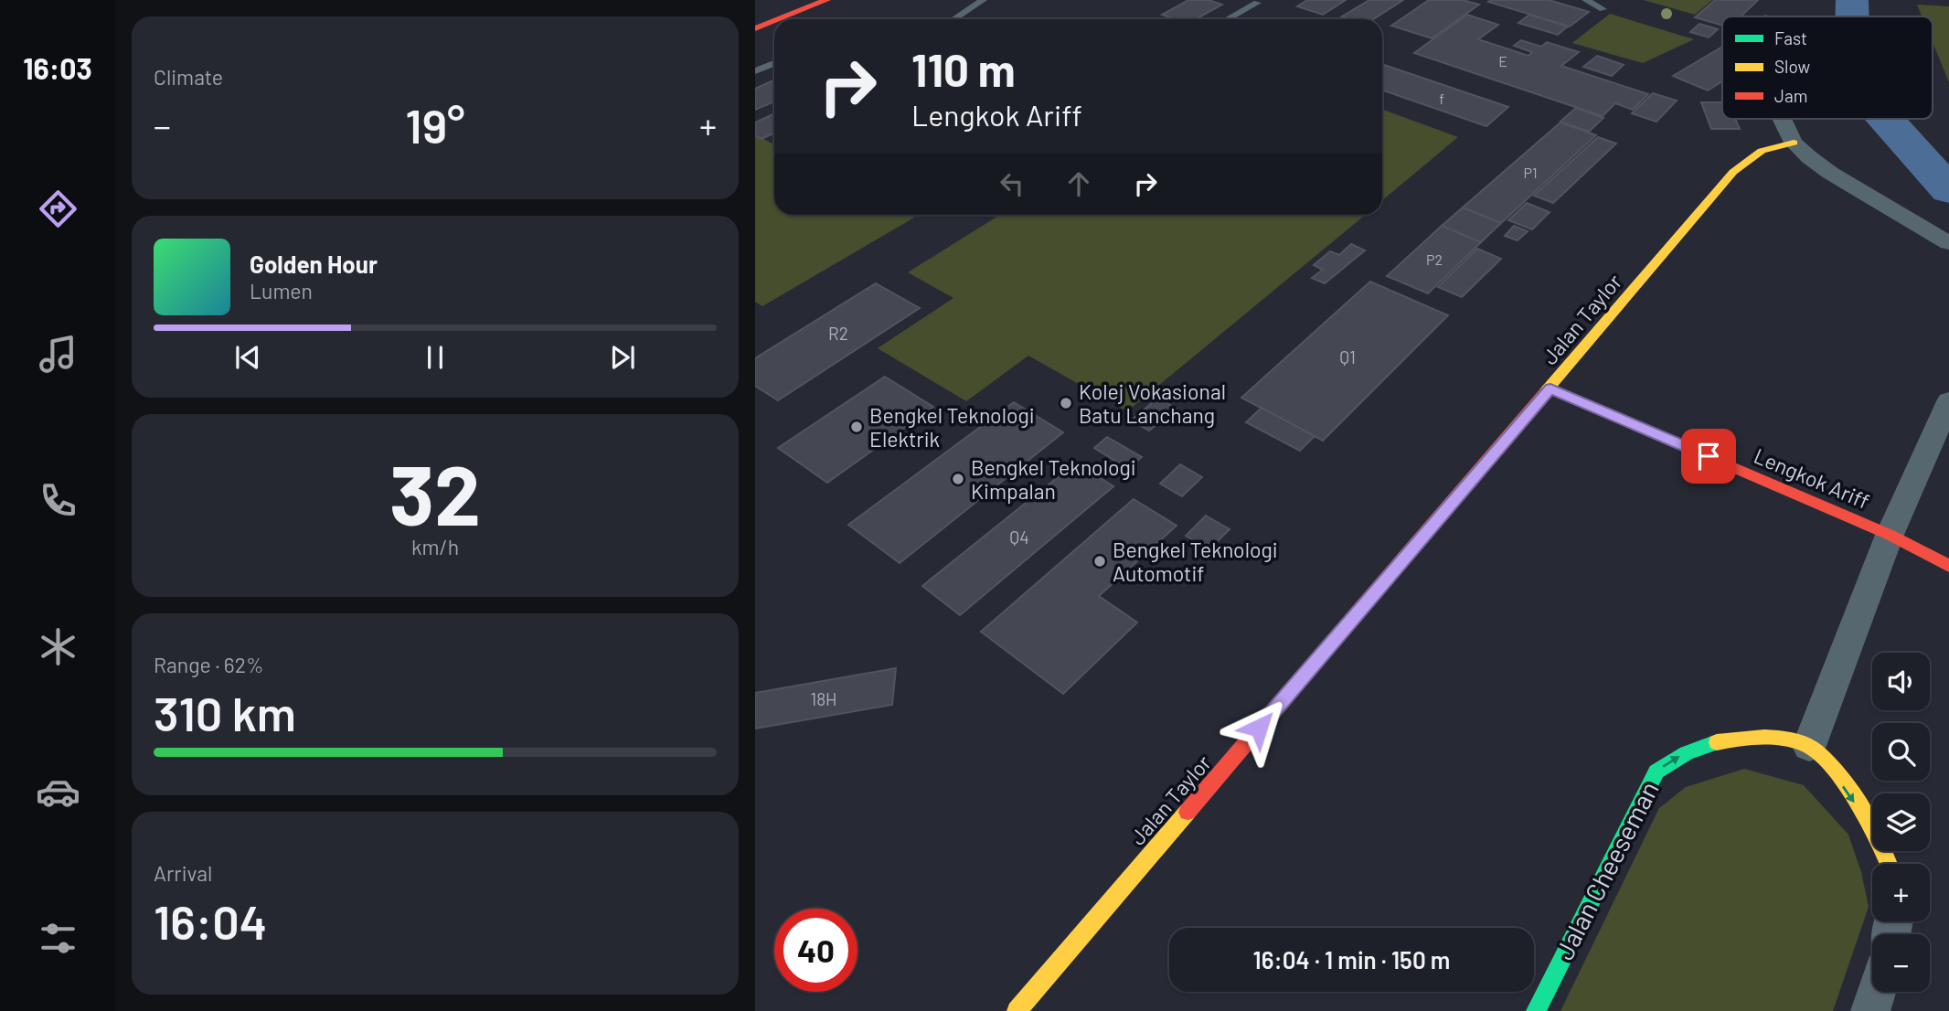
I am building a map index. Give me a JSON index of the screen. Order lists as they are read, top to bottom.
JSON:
{
  "streets": {
    "street": ["Jalan Taylor", "Lengkok Ariff", "Jalan Cheeseman"]
  },
  "crossings": [
    ["Jalan Taylor", "Lengkok Ariff"]
  ],
  "one_way": ["Jalan Cheeseman"],
  "places": [
    "Kolej Vokasional Batu Lanchang",
    "Bengkel Teknologi Elektrik",
    "Bengkel Teknologi Kimpalan",
    "Bengkel Teknologi Automotif"
  ],
  "house_numbers": [
    "E",
    "f",
    "P1",
    "P2",
    "R2",
    "Q1",
    "Q4",
    "18H"
  ],
  "legend": ["Fast", "Slow", "Jam"],
  "page": {
    "tabs": "16:03",
    "tile": [
      "Climate",
      ["32", "km/h"],
      ["Range · 62%", "310 km"],
      ["Arrival", "16:04"]
    ],
    "turn": ["110 m", "Lengkok Ariff"],
    "heat": ["−", "19°", "+"],
    "song": ["Golden Hour", "Lumen"],
    "map_buttons": ["+", "−"],
    "limit": "40",
    "trip": "16:04 · 1 min · 150 m"
  }
}
